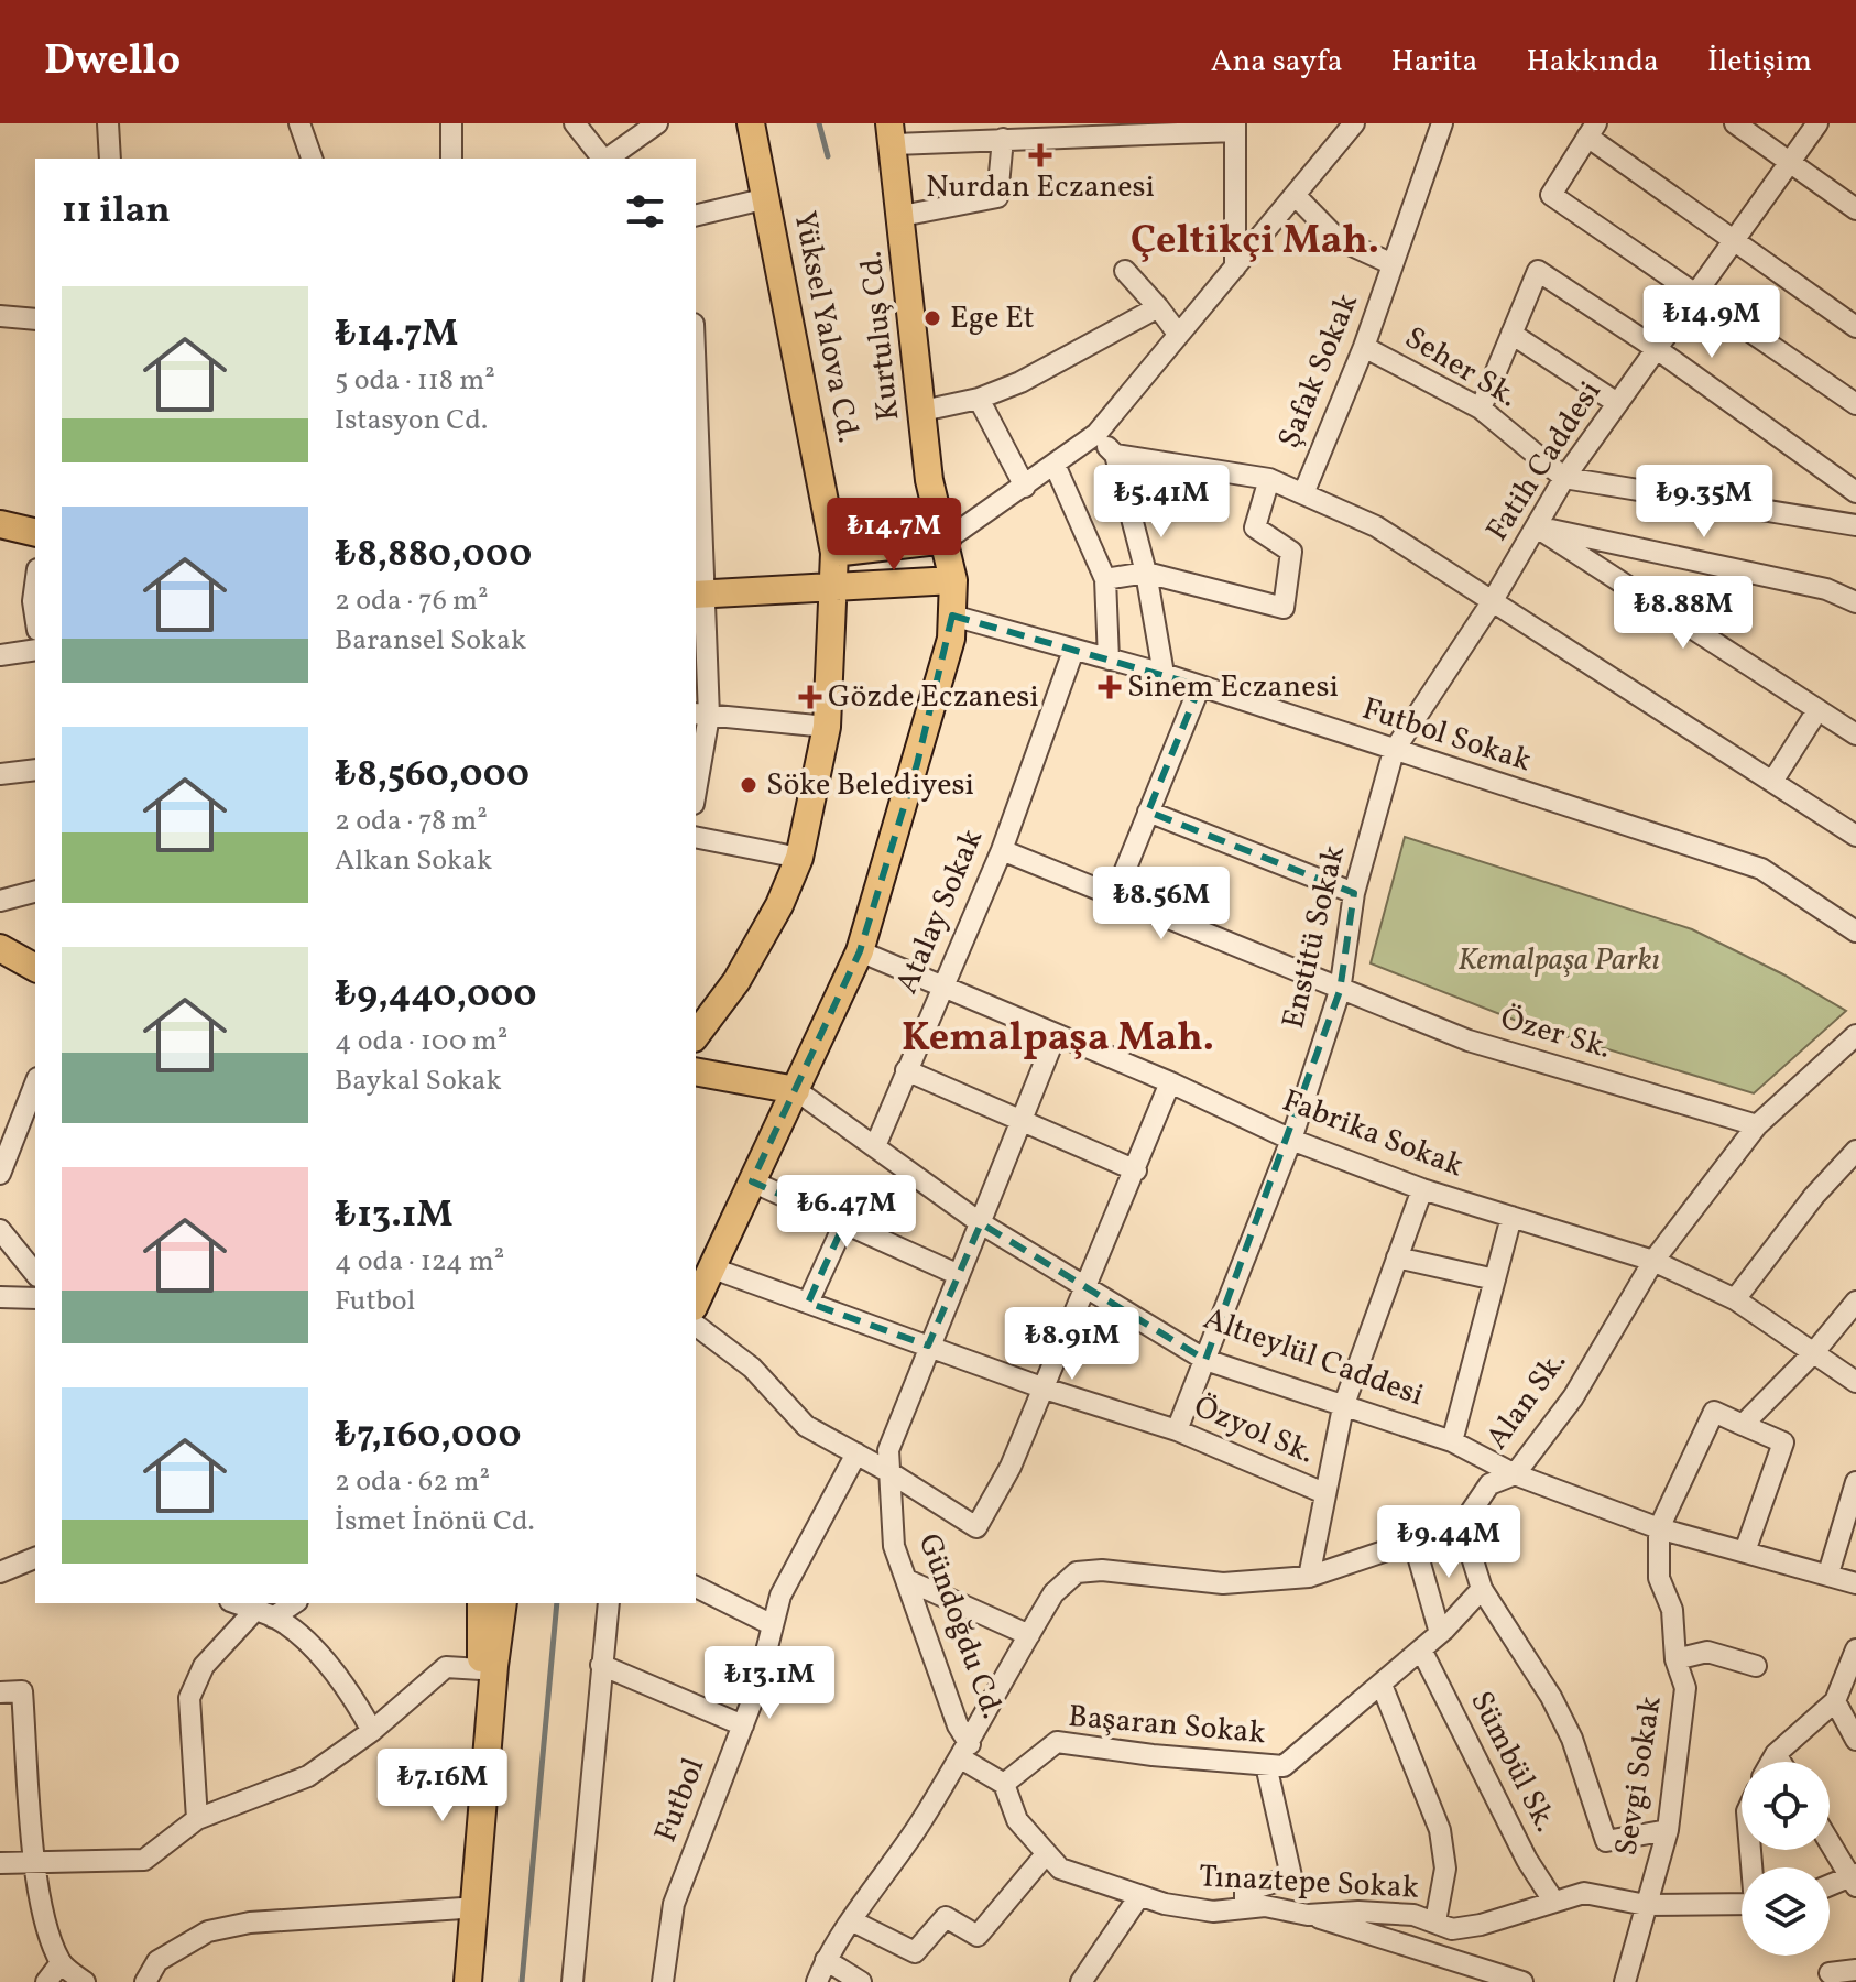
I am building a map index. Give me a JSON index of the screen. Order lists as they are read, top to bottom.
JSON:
{
  "streets": {
    "main road": ["Yüksel Yalova Cd.", "Kurtuluş Cd.", "Altıeylül Caddesi"],
    "street": [
      "Seher Sk.",
      "Şafak Sokak",
      "Fatih Caddesi",
      "Futbol Sokak",
      "Atalay Sokak",
      "Enstitü Sokak",
      "Özer Sk.",
      "Fabrika Sokak",
      "Alan Sk.",
      "Özyol Sk.",
      "Gündoğdu Cd.",
      "Başaran Sokak",
      "Sümbül Sk.",
      "Sevgi Sokak",
      "Futbol",
      "Tınaztepe Sokak"
    ]
  },
  "crossings": [
    ["Kurtuluş Cd.", "Futbol Sokak"],
    ["Kurtuluş Cd.", "Fabrika Sokak"],
    ["Kurtuluş Cd.", "Altıeylül Caddesi"],
    ["Kurtuluş Cd.", "Özyol Sk."],
    ["Seher Sk.", "Şafak Sokak"],
    ["Seher Sk.", "Fatih Caddesi"],
    ["Fatih Caddesi", "Futbol Sokak"],
    ["Fatih Caddesi", "Enstitü Sokak"],
    ["Futbol Sokak", "Atalay Sokak"],
    ["Futbol Sokak", "Enstitü Sokak"],
    ["Atalay Sokak", "Özer Sk."],
    ["Atalay Sokak", "Fabrika Sokak"],
    ["Atalay Sokak", "Altıeylül Caddesi"],
    ["Enstitü Sokak", "Özer Sk."],
    ["Enstitü Sokak", "Fabrika Sokak"],
    ["Enstitü Sokak", "Altıeylül Caddesi"],
    ["Enstitü Sokak", "Özyol Sk."],
    ["Özer Sk.", "Alan Sk."],
    ["Fabrika Sokak", "Alan Sk."],
    ["Fabrika Sokak", "Gündoğdu Cd."],
    ["Altıeylül Caddesi", "Alan Sk."],
    ["Altıeylül Caddesi", "Gündoğdu Cd."],
    ["Altıeylül Caddesi", "Sevgi Sokak"],
    ["Özyol Sk.", "Gündoğdu Cd."],
    ["Başaran Sokak", "Sümbül Sk."],
    ["Başaran Sokak", "Tınaztepe Sokak"],
    ["Sümbül Sk.", "Tınaztepe Sokak"],
    ["Sevgi Sokak", "Tınaztepe Sokak"]
  ],
  "districts": ["Çeltikçi Mah.", "Kemalpaşa Mah."],
  "parks": ["Kemalpaşa Parkı"],
  "places": {
    "health": ["Nurdan Eczanesi", "Sinem Eczanesi", "Gözde Eczanesi"],
    "other": ["Ege Et", "Söke Belediyesi"]
  },
  "page": {
    "header": "Dwello",
    "nav": [
      "Ana sayfa",
      "Harita",
      "Hakkında",
      "İletişim"
    ],
    "heading": "11 ilan",
    "list": [
      {
        "name": "₺14.7M",
        "note": "5 oda · 118 m² · Istasyon Cd."
      },
      {
        "name": "₺8,880,000",
        "note": "2 oda · 76 m² · Baransel Sokak"
      },
      {
        "name": "₺8,560,000",
        "note": "2 oda · 78 m² · Alkan Sokak"
      },
      {
        "name": "₺9,440,000",
        "note": "4 oda · 100 m² · Baykal Sokak"
      },
      {
        "name": "₺13.1M",
        "note": "4 oda · 124 m² · Futbol"
      },
      {
        "name": "₺7,160,000",
        "note": "2 oda · 62 m² · İsmet İnönü Cd."
      }
    ],
    "price": [
      "₺14.9M",
      "₺5.41M",
      "₺9.35M",
      "₺14.7M",
      "₺8.88M",
      "₺8.56M",
      "₺6.47M",
      "₺8.91M",
      "₺9.44M",
      "₺13.1M",
      "₺7.16M"
    ]
  }
}
